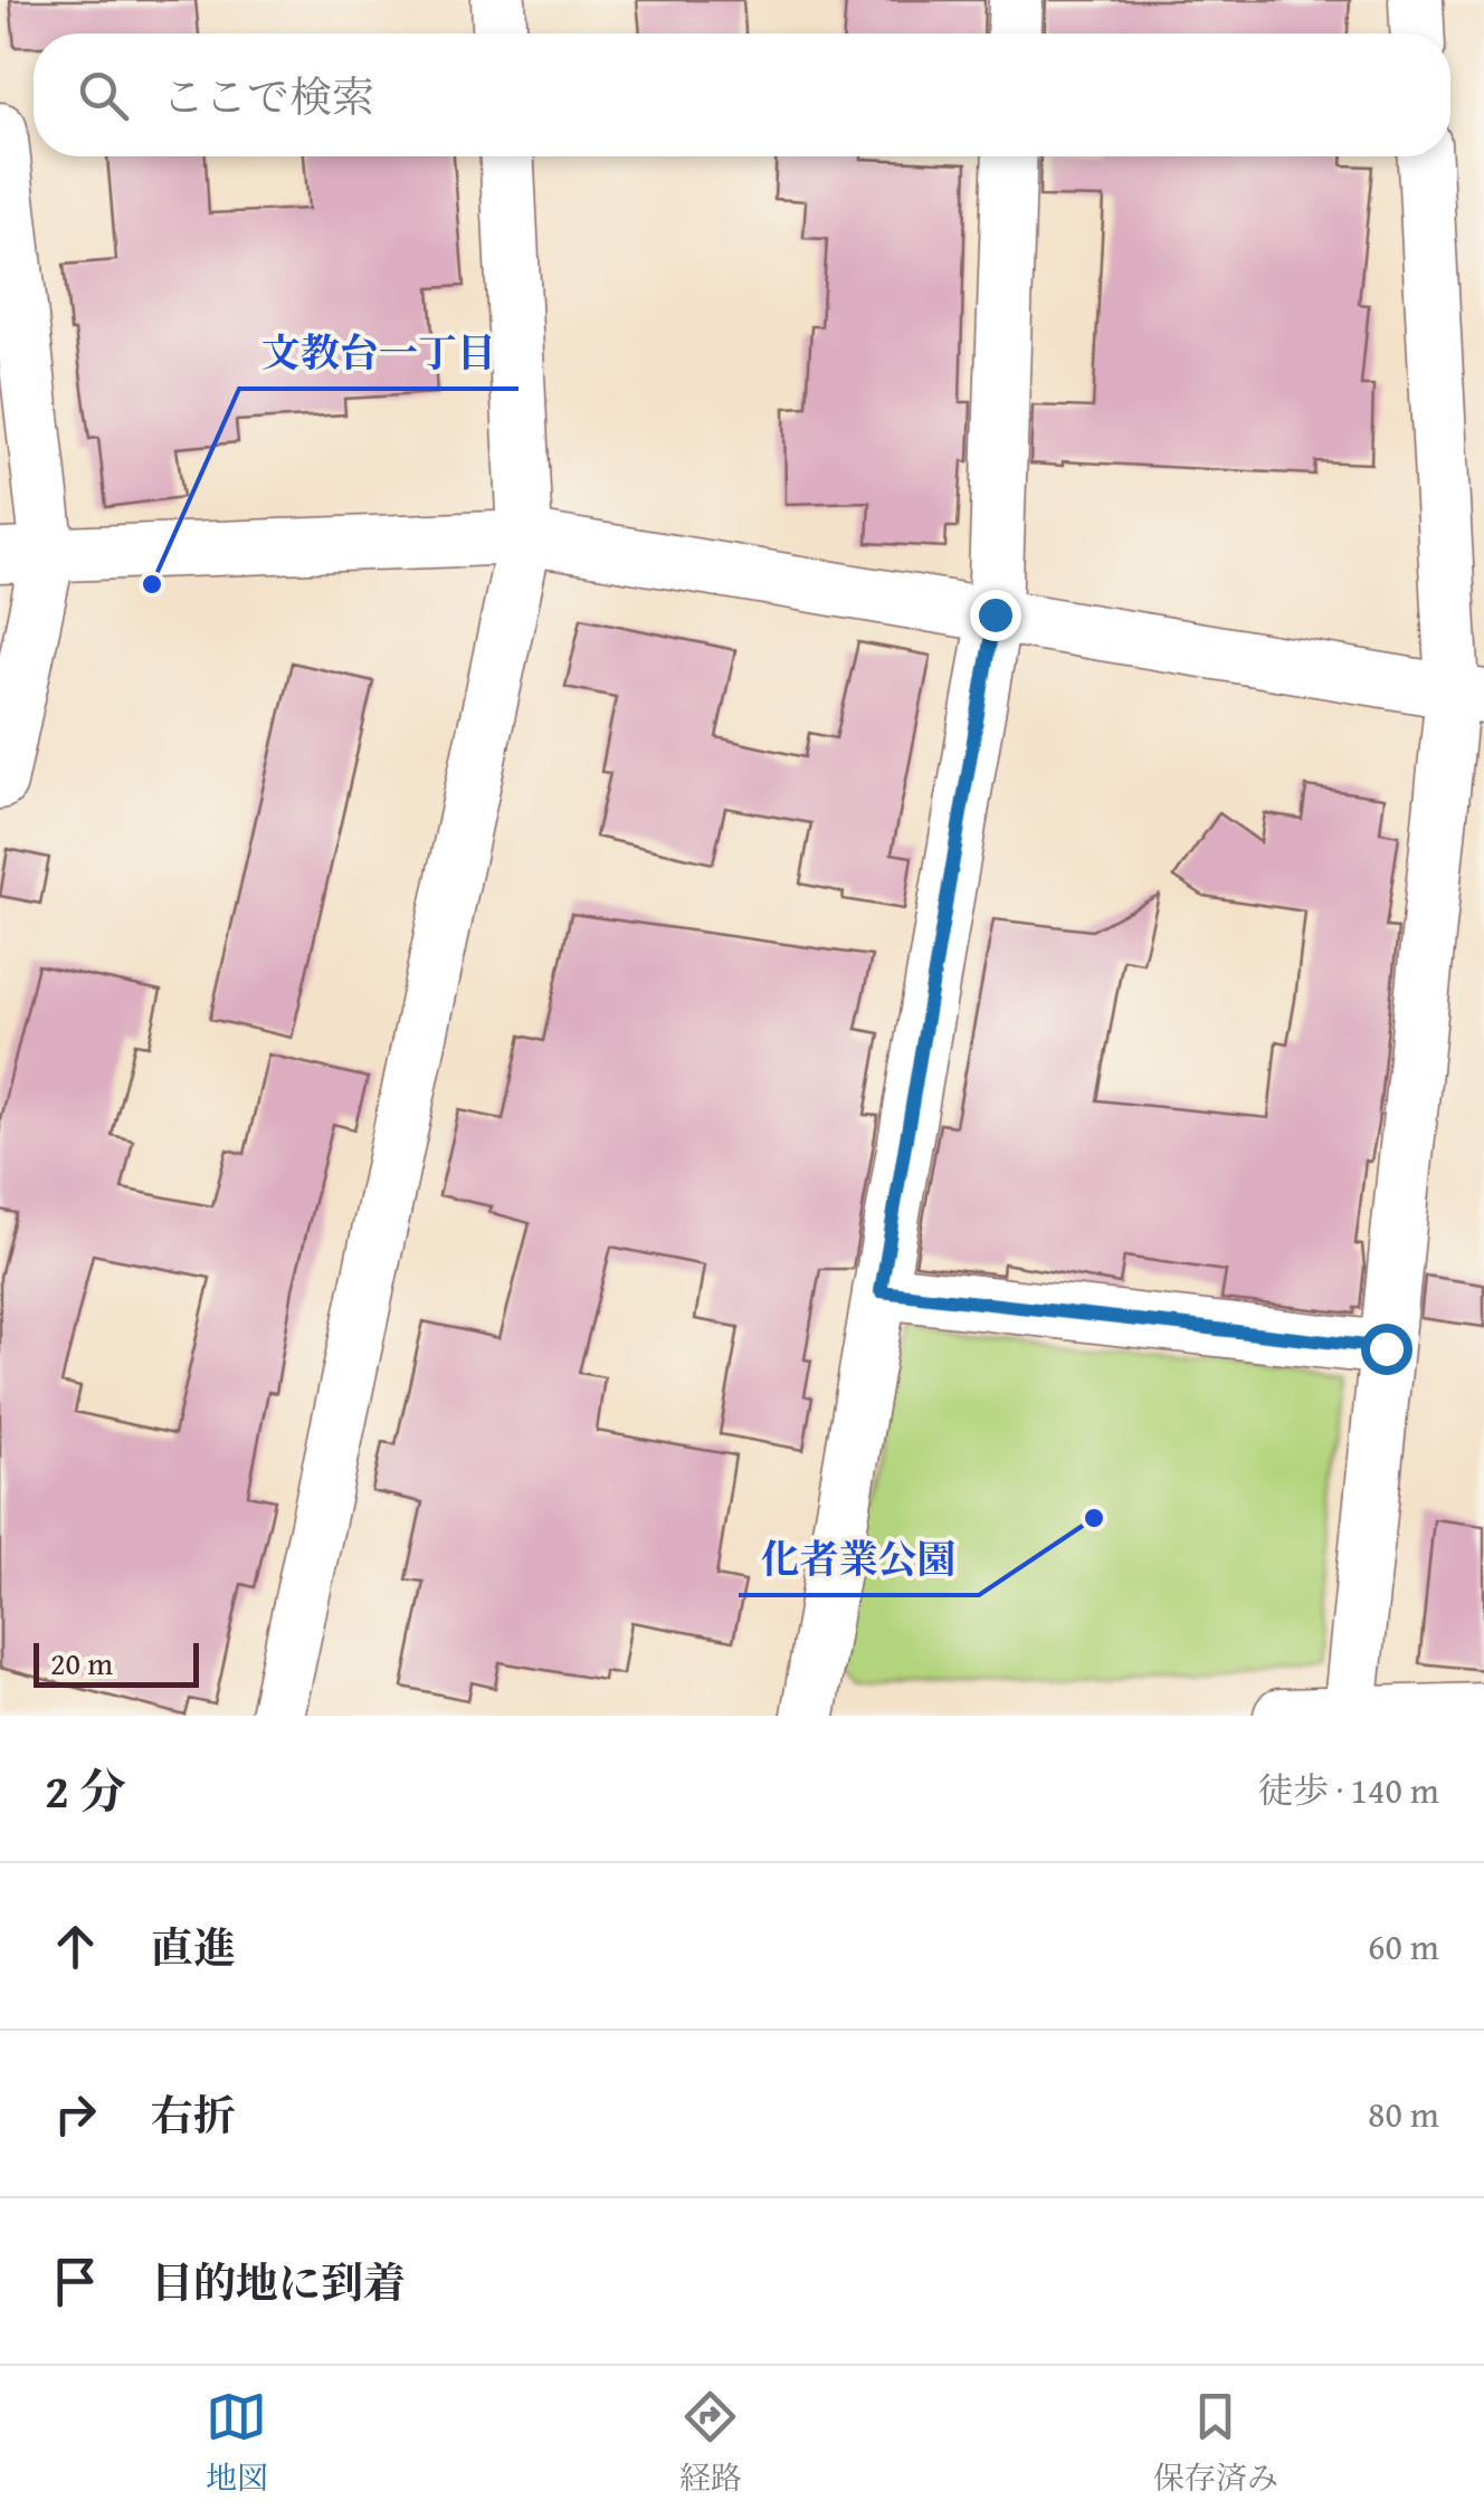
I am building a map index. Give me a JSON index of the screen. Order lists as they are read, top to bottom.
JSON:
{
  "places": ["文教台一丁目", "化者業公園"],
  "scale_bar": "20 m",
  "page": {
    "search": "ここで検索",
    "scale": "20 m",
    "heading": ["2 分", "徒歩 · 140 m"],
    "list": [
      ["直進", "60 m"],
      ["右折", "80 m"],
      "目的地に到着"
    ],
    "nav": ["地図", "経路", "保存済み"]
  }
}
